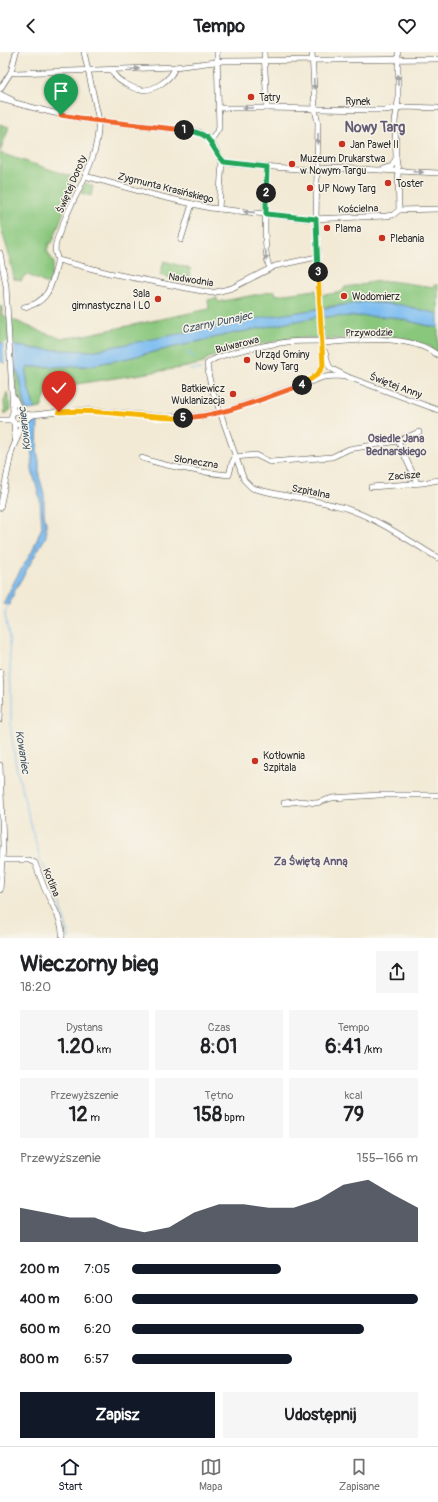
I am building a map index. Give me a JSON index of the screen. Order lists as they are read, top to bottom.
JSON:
{
  "streets": {
    "street": [
      "Rynek",
      "Świętej Doroty",
      "Zygmunta Krasińskiego",
      "Kościelna",
      "Nadwodnia",
      "Przywodzie",
      "Bulwarowa",
      "Świętej Anny",
      "Słoneczna",
      "Zacisze",
      "Szpitalna",
      "Kotlina"
    ]
  },
  "crossings": [
    ["Świętej Doroty", "Zygmunta Krasińskiego"],
    ["Świętej Doroty", "Nadwodnia"],
    ["Zygmunta Krasińskiego", "Kościelna"],
    ["Przywodzie", "Bulwarowa"],
    ["Bulwarowa", "Szpitalna"],
    ["Słoneczna", "Szpitalna"]
  ],
  "districts": ["Nowy Targ", "Osiedle Jana Bednarskiego", "Za Świętą Anną"],
  "water": ["Czarny Dunajec", "Kowaniec"],
  "places": [
    "Tatry",
    "Jan Paweł II",
    "Muzeum Drukarstwa w Nowym Targu",
    "Toster",
    "UP Nowy Targ",
    "Plama",
    "Plebania",
    "Wodomierz",
    "Sala gimnastyczna I LO",
    "Urząd Gminy Nowy Targ",
    "Batkiewicz Wuklanizacja",
    "Kotłownia Szpitala"
  ],
  "page": {
    "header": "Tempo",
    "pins": [
      "1",
      "2",
      "3",
      "4",
      "5"
    ],
    "heading": ["Wieczorny bieg", "18:20"],
    "stats": [
      ["Dystans", "1.20 km"],
      ["Czas", "8:01"],
      ["Tempo", "6:41 /km"],
      ["Przewyższenie", "12 m"],
      ["Tętno", "158 bpm"],
      ["kcal", "79"]
    ],
    "chart": ["Przewyższenie", "155–166 m"],
    "list": [
      {
        "name": "200 m",
        "note": "7:05"
      },
      {
        "name": "400 m",
        "note": "6:00"
      },
      {
        "name": "600 m",
        "note": "6:20"
      },
      {
        "name": "800 m",
        "note": "6:57"
      }
    ],
    "buttons": ["Zapisz", "Udostępnij"],
    "tabs": ["Start", "Mapa", "Zapisane"]
  }
}
